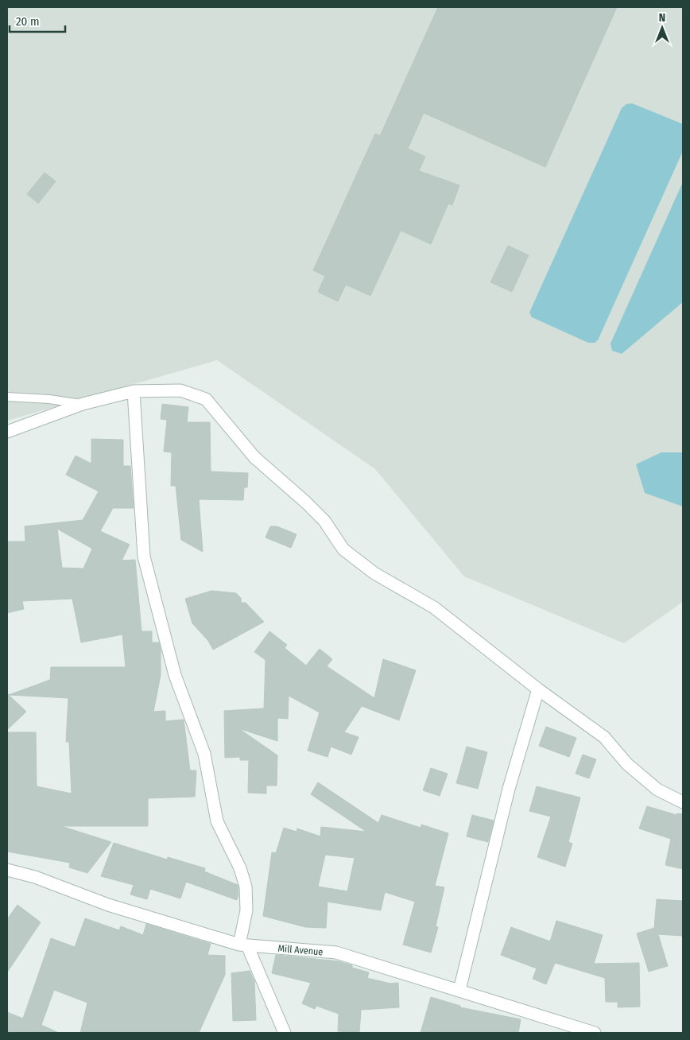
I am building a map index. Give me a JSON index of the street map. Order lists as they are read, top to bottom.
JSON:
{
  "streets": {
    "street": ["Mill Avenue"]
  },
  "scale_bar": "20 m",
  "north": "top"
}
